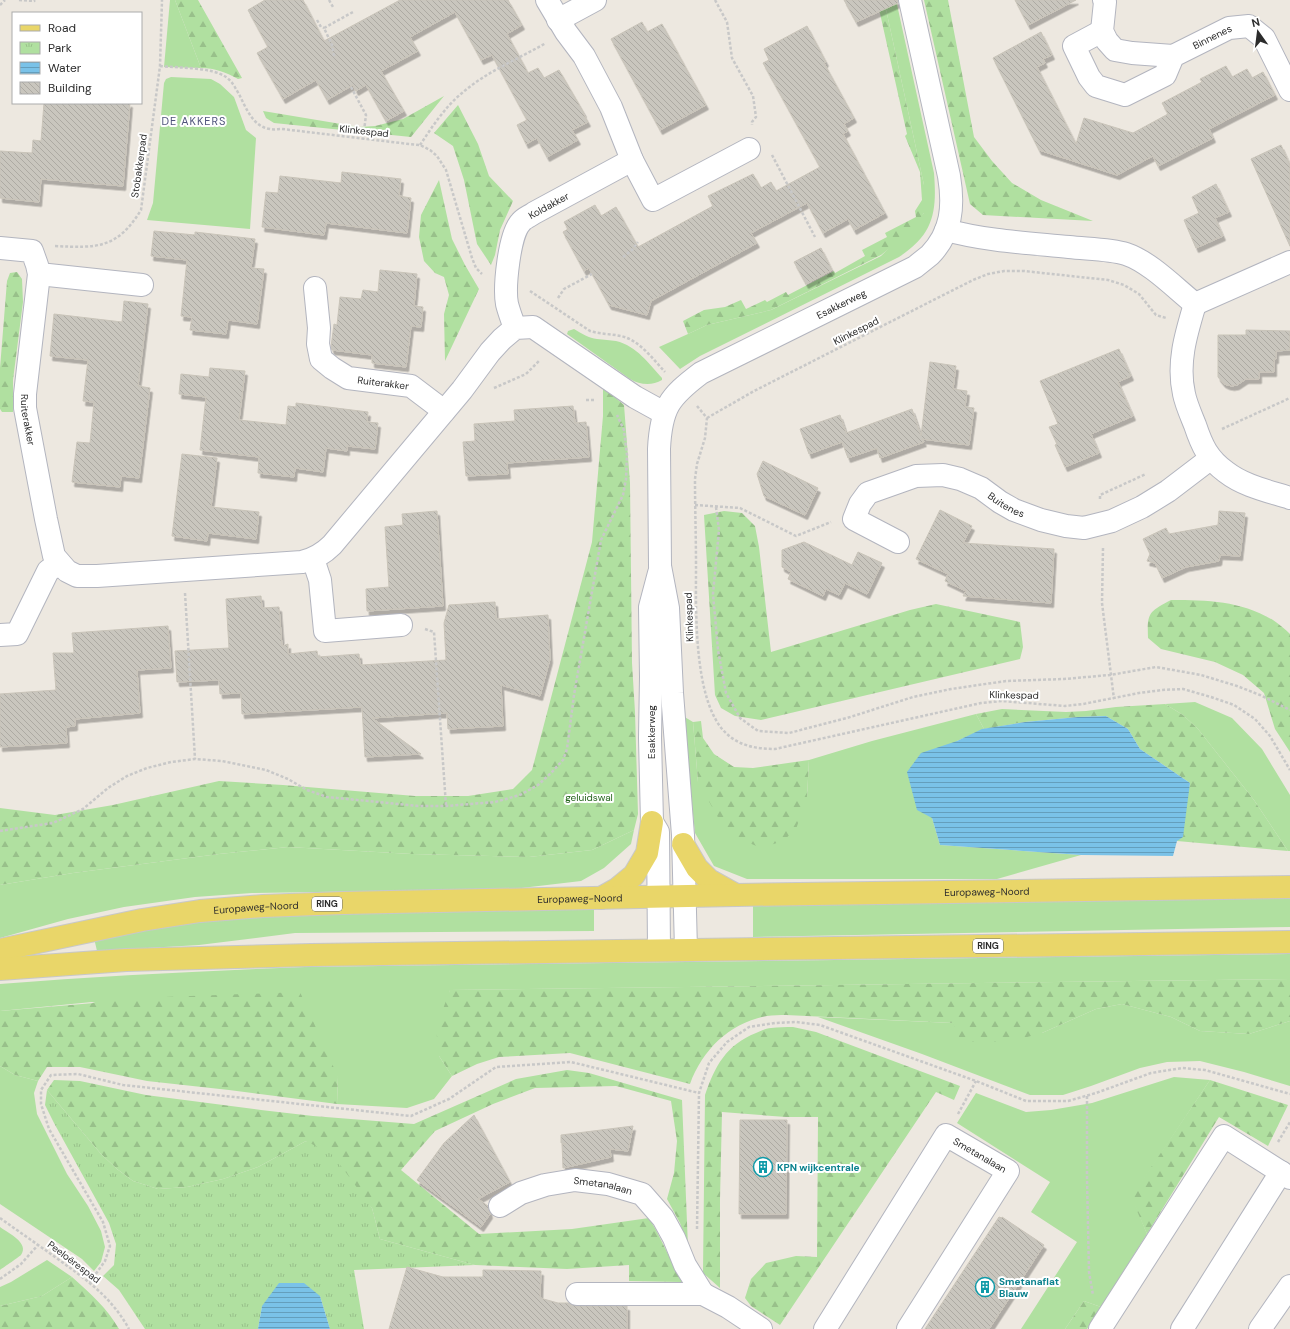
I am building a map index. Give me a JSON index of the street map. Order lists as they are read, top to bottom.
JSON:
{
  "streets": {
    "main road": ["Europaweg-Noord", "RING"],
    "street": [
      "Binnenes",
      "Koldakker",
      "Esakkerweg",
      "Ruiterakker",
      "Buitenes",
      "Smetanalaan"
    ],
    "path": ["Klinkespad", "Stobakkerpad", "Peeloërespad"]
  },
  "crossings": [
    ["Klinkespad", "Stobakkerpad"],
    ["Klinkespad", "Koldakker"],
    ["Stobakkerpad", "Ruiterakker"],
    ["Esakkerweg", "Europaweg-Noord"]
  ],
  "districts": ["DE AKKERS"],
  "parks": ["geluidswal"],
  "places": {
    "building": ["KPN wijkcentrale", "Smetanaflat Blauw"]
  },
  "legend": [
    "Road",
    "Park",
    "Water",
    "Building"
  ],
  "north": "top"
}
